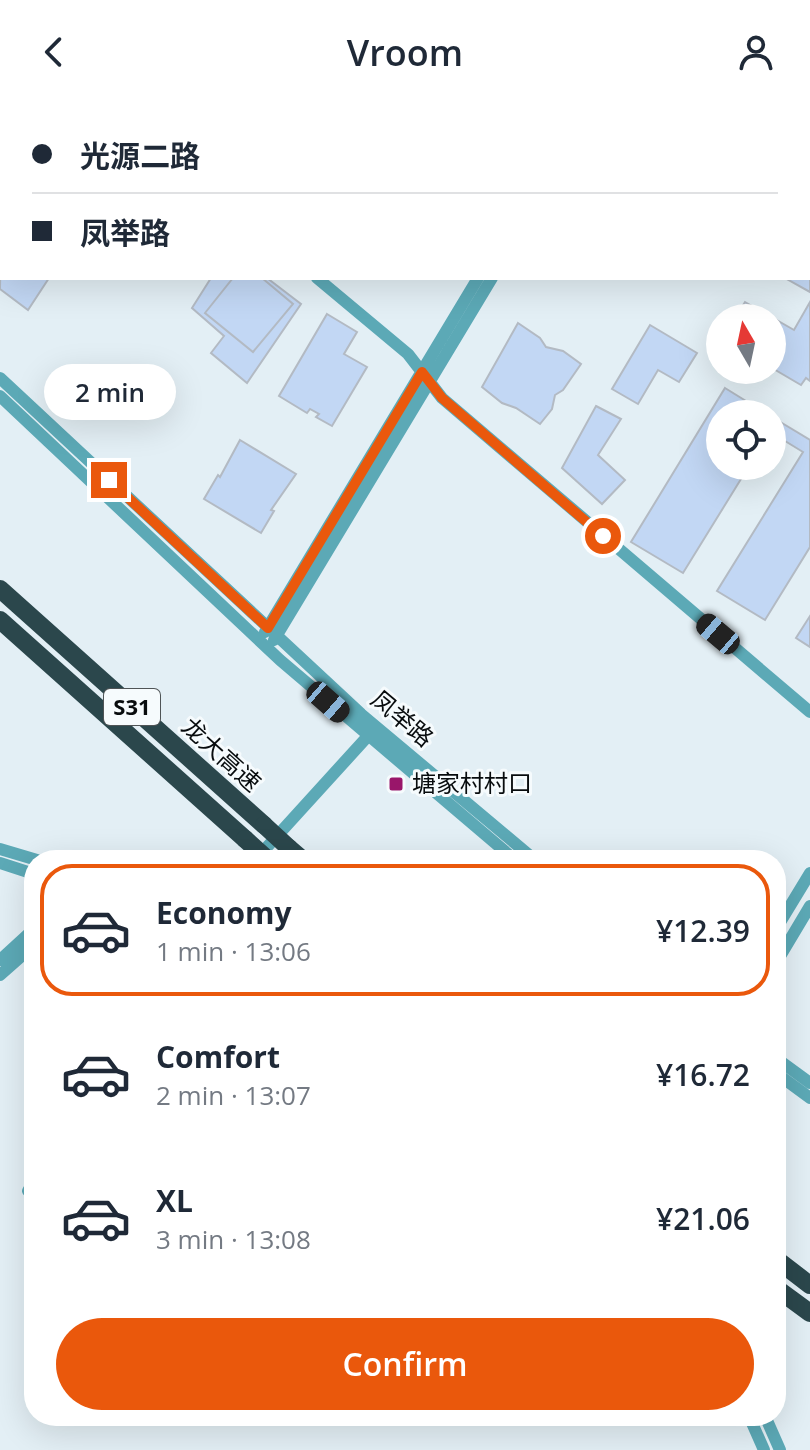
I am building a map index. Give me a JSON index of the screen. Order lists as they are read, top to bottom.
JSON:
{
  "streets": {
    "highway": ["S31", "龙大高速"],
    "street": ["凤举路"]
  },
  "places": {
    "transit": ["塘家村村口"]
  },
  "north": "top",
  "page": {
    "header": "Vroom",
    "banner": ["光源二路", "凤举路"],
    "bubble": "2 min",
    "list": [
      {
        "name": "Economy",
        "note": "1 min · 13:06",
        "value": "¥12.39"
      },
      {
        "name": "Comfort",
        "note": "2 min · 13:07",
        "value": "¥16.72"
      },
      {
        "name": "XL",
        "note": "3 min · 13:08",
        "value": "¥21.06"
      }
    ],
    "buttons": "Confirm"
  }
}
